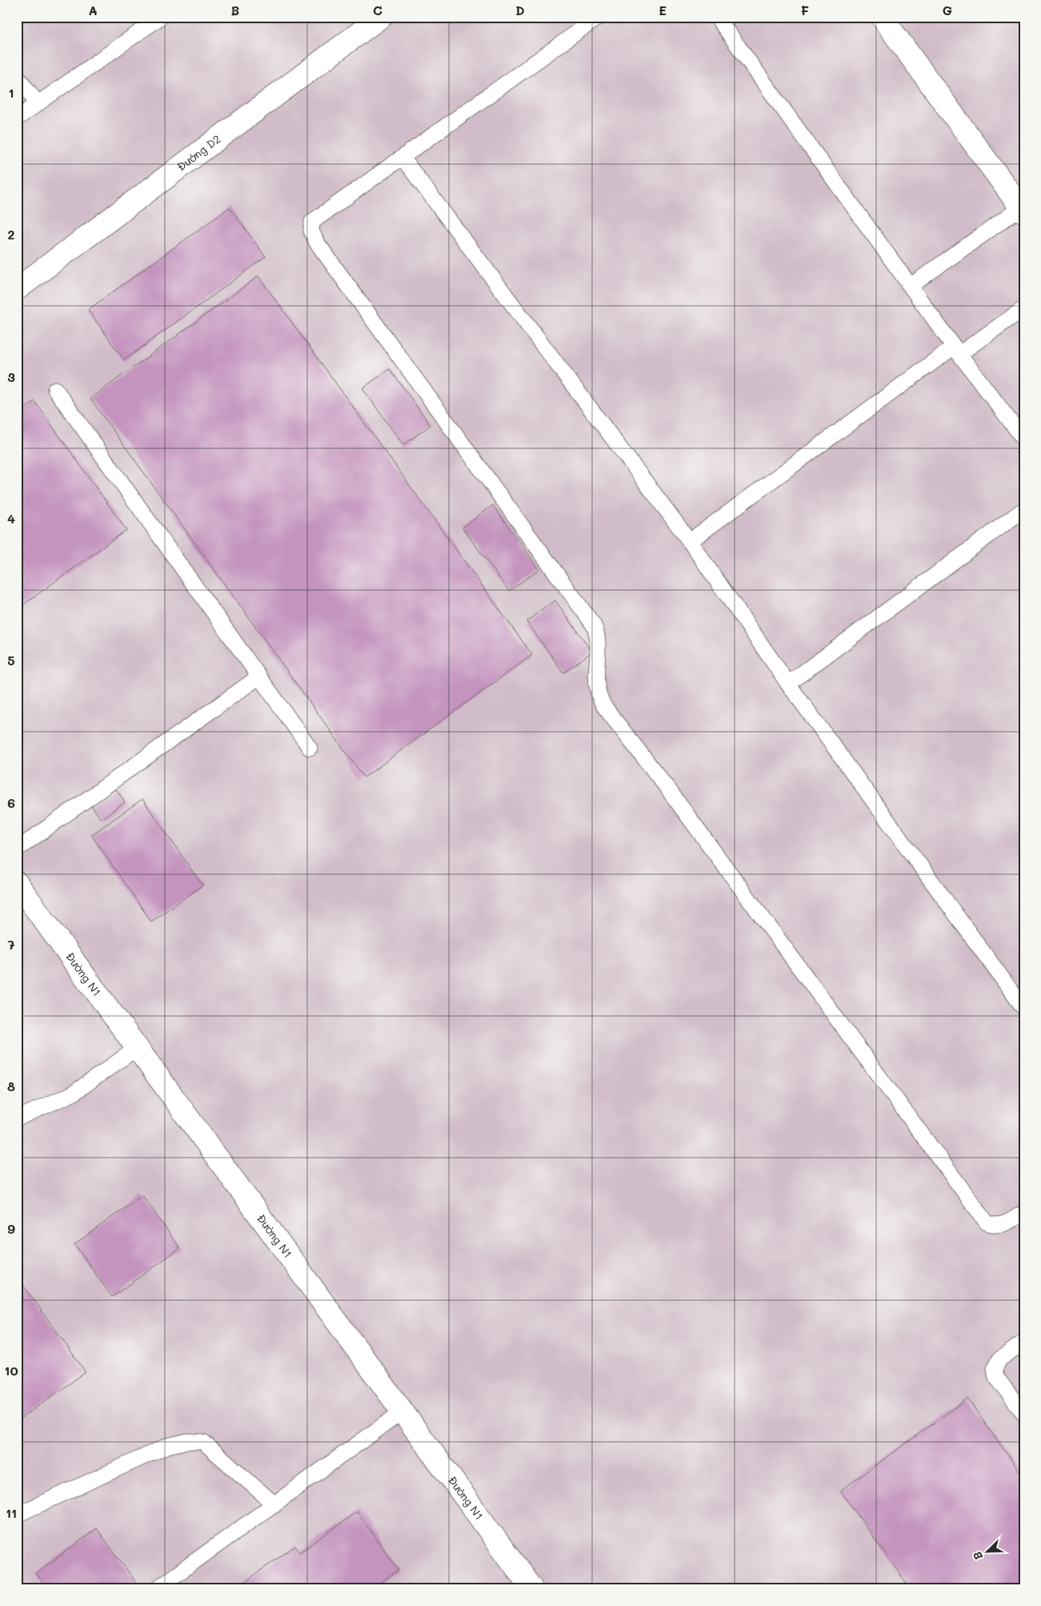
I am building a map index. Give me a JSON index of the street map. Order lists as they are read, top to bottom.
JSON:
{
  "streets": {
    "street": ["Đường D2", "Đường N1"]
  },
  "north": "bottom left",
  "grid": {
    "columns": [
      "A",
      "B",
      "C",
      "D",
      "E",
      "F",
      "G"
    ],
    "rows": [
      "1",
      "2",
      "3",
      "4",
      "5",
      "6",
      "7",
      "8",
      "9",
      "10",
      "11"
    ]
  }
}
